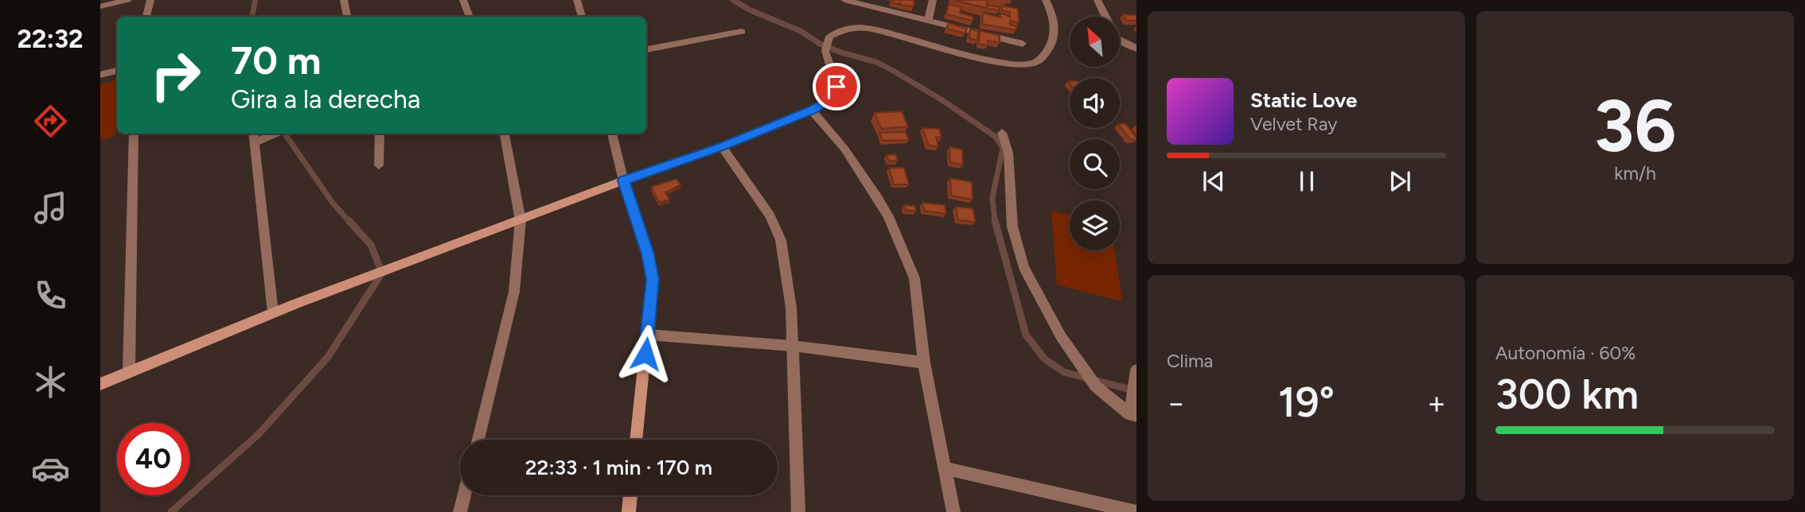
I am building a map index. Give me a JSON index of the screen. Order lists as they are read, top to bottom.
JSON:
{
  "north": "top left",
  "page": {
    "tabs": "22:32",
    "tile": [
      ["36", "km/h"],
      "Clima",
      ["Autonomía · 60%", "300 km"]
    ],
    "turn": ["70 m", "Gira a la derecha"],
    "song": ["Static Love", "Velvet Ray"],
    "heat": ["−", "19°", "+"],
    "limit": "40",
    "trip": "22:33 · 1 min · 170 m"
  }
}
